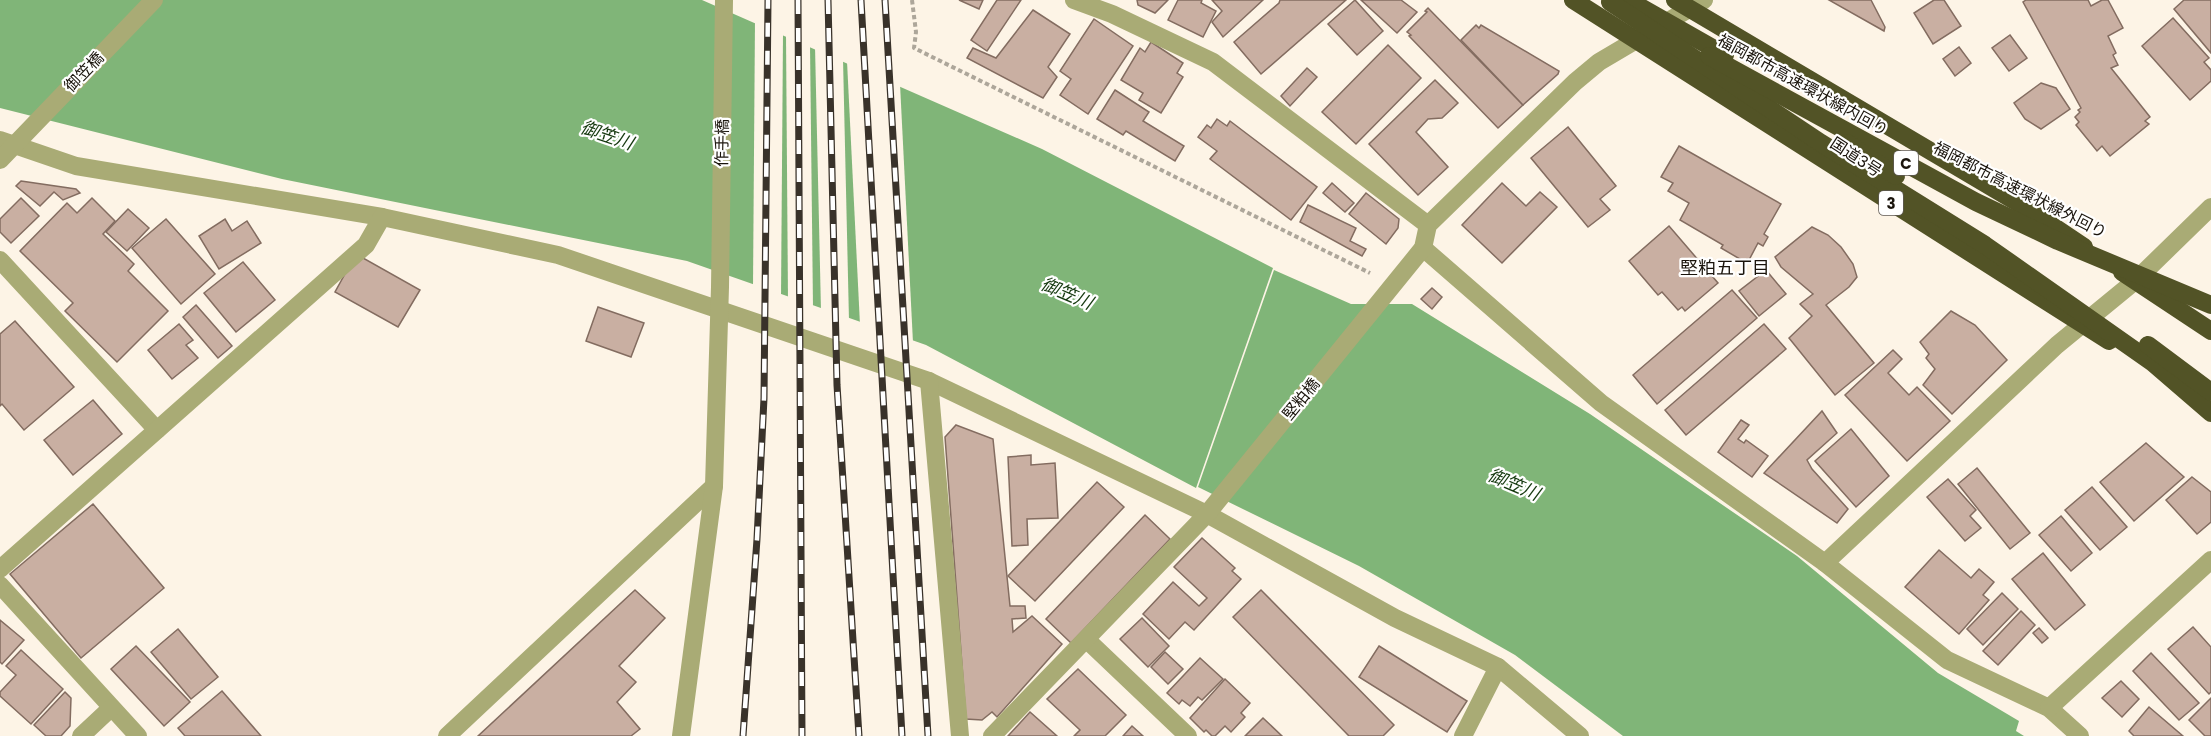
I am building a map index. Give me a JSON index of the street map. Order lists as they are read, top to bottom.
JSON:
{
  "streets": {
    "highway": [
      "福岡都市高速環状線内回り",
      "国道3号",
      "C",
      "福岡都市高速環状線外回り",
      "3"
    ],
    "street": ["御笠橋", "作手橋", "堅粕橋"]
  },
  "crossings": [
    ["福岡都市高速環状線内回り", "福岡都市高速環状線外回り"]
  ],
  "districts": ["堅粕五丁目"],
  "water": ["御笠川"]
}
